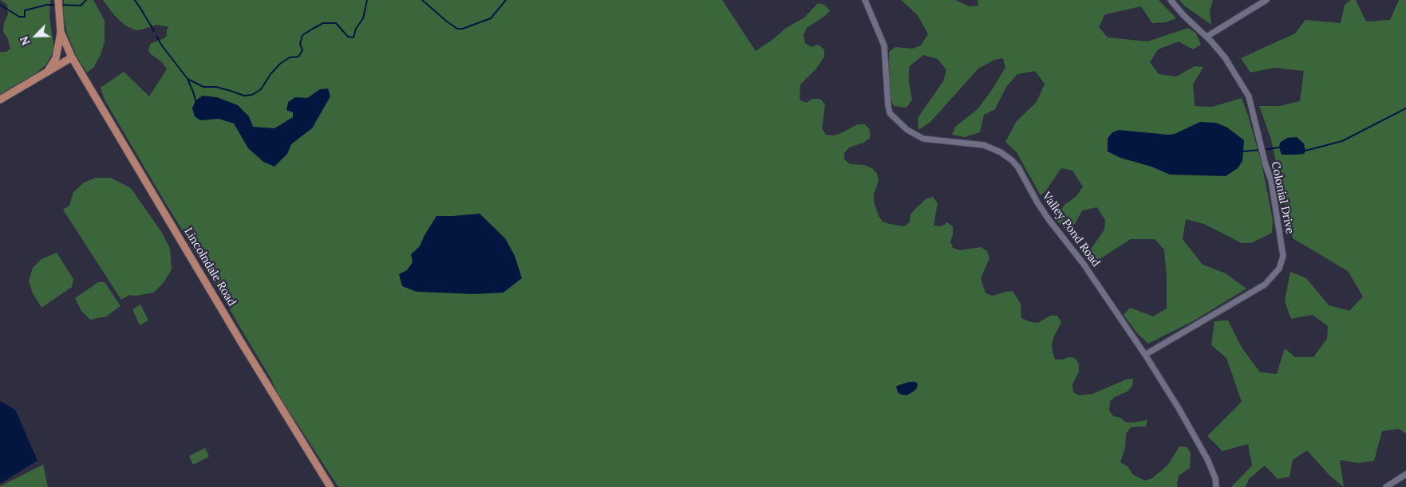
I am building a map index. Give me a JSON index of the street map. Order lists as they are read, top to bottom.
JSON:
{
  "streets": {
    "main road": ["Lincolndale Road"],
    "street": ["Colonial Drive", "Valley Pond Road"]
  },
  "crossings": [
    ["Colonial Drive", "Valley Pond Road"]
  ],
  "north": "bottom left"
}
